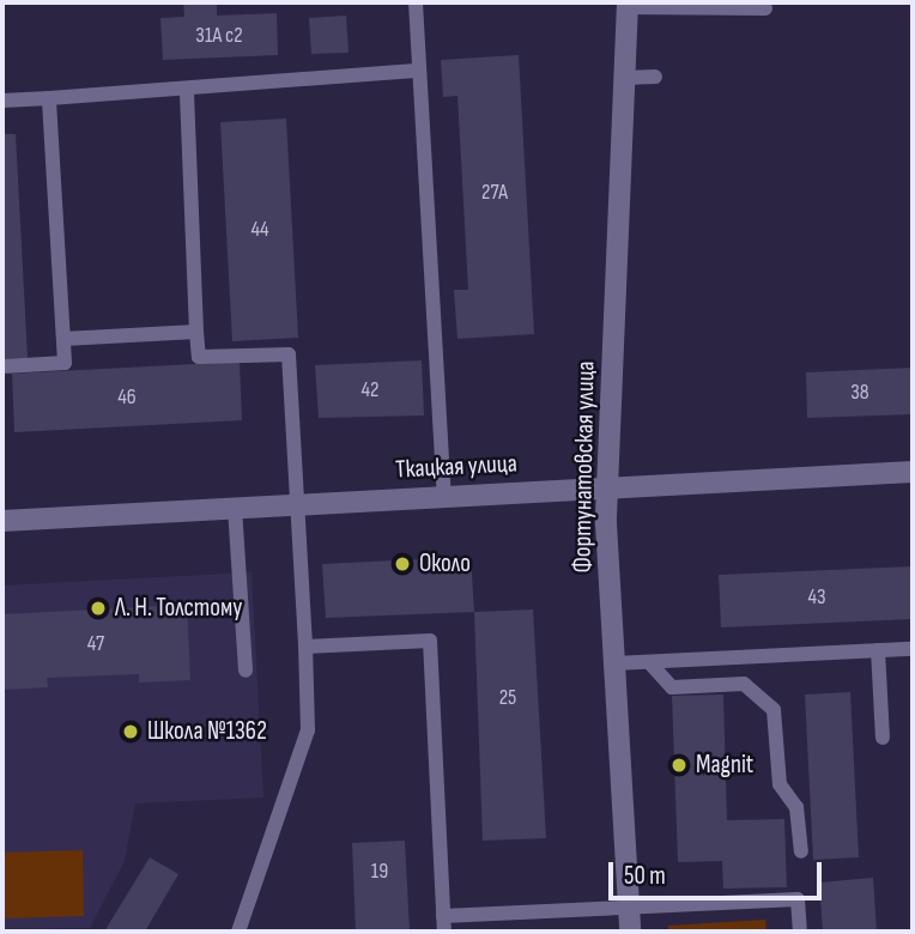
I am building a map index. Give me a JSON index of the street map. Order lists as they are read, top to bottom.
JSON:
{
  "streets": {
    "street": ["Ткацкая улица", "Фортунатовская улица"]
  },
  "crossings": [
    ["Ткацкая улица", "Фортунатовская улица"]
  ],
  "places": [
    "Около",
    "Л. Н. Толстому",
    "Школа №1362",
    "Magnit"
  ],
  "house_numbers": [
    "31А с2",
    "27А",
    "44",
    "42",
    "38",
    "46",
    "43",
    "47",
    "25",
    "19"
  ],
  "scale_bar": "50 m"
}
